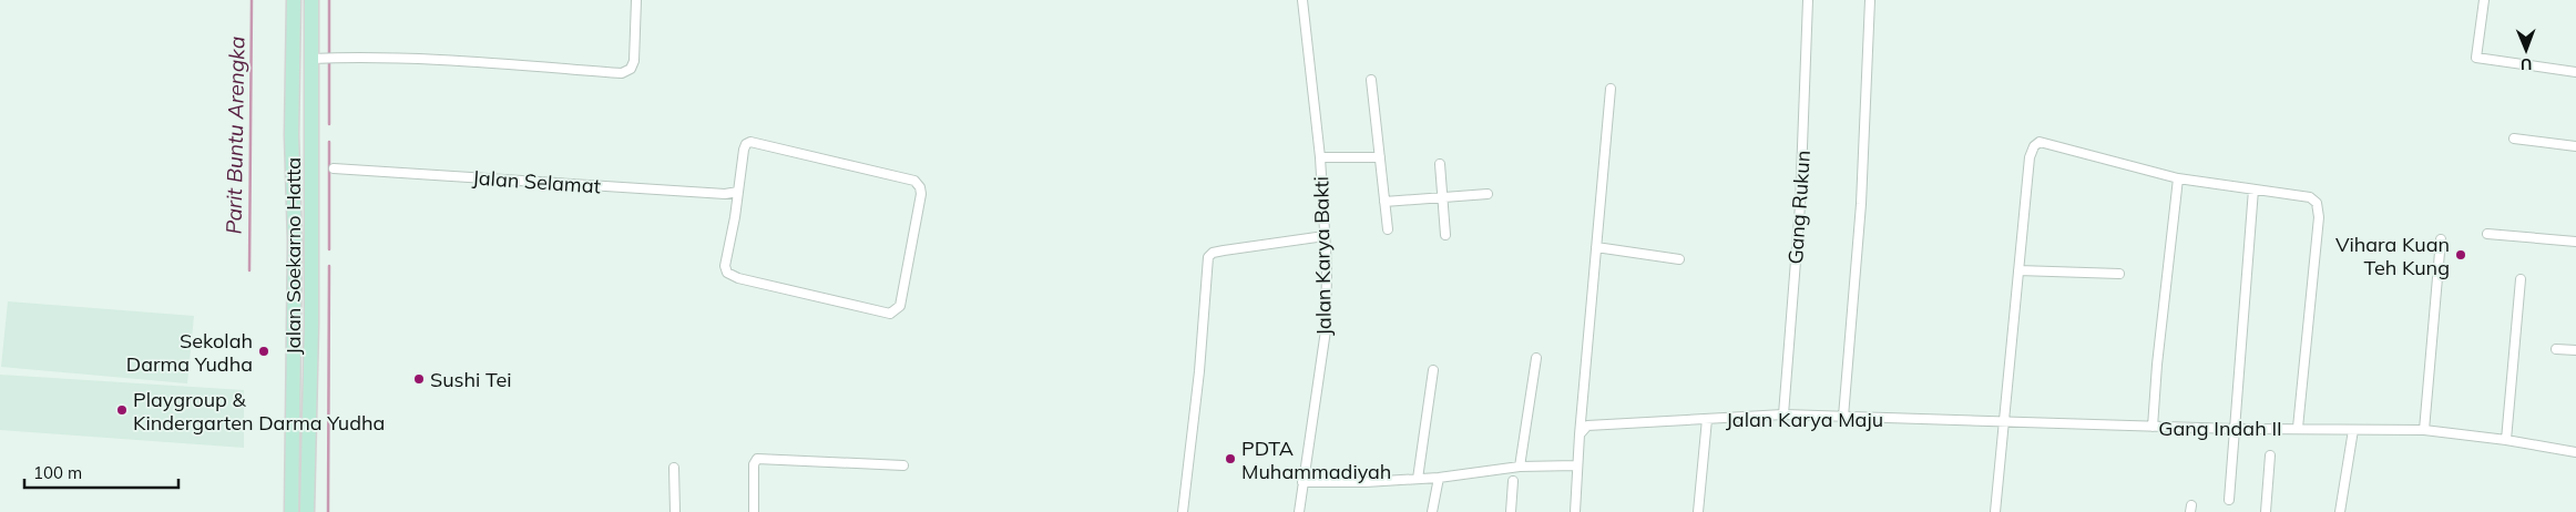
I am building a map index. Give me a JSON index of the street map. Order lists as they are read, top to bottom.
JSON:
{
  "streets": {
    "main road": ["Jalan Soekarno Hatta"],
    "street": [
      "Jalan Selamat",
      "Gang Rukun",
      "Jalan Karya Bakti",
      "Jalan Karya Maju",
      "Gang Indah II"
    ]
  },
  "crossings": [
    ["Gang Rukun", "Jalan Karya Maju"],
    ["Jalan Karya Maju", "Gang Indah II"]
  ],
  "water": ["Parit Buntu Arengka"],
  "places": [
    "Vihara Kuan Teh Kung",
    "Sekolah Darma Yudha",
    "Sushi Tei",
    "Playgroup & Kindergarten Darma Yudha",
    "PDTA Muhammadiyah"
  ],
  "scale_bar": "100 m",
  "north": "bottom"
}
